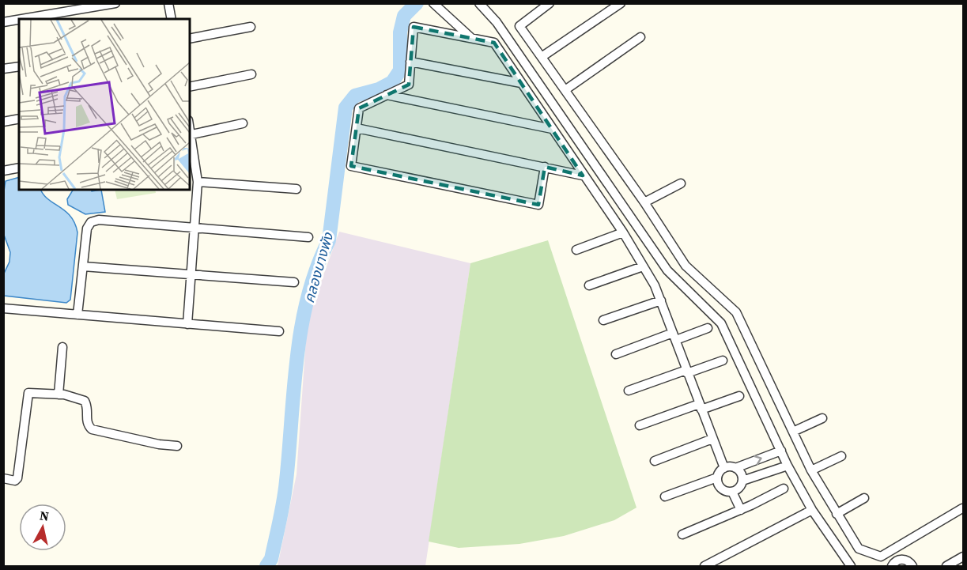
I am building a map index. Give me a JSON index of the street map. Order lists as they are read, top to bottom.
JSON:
{
  "water": ["คลองบางพัง"],
  "north": "top"
}
